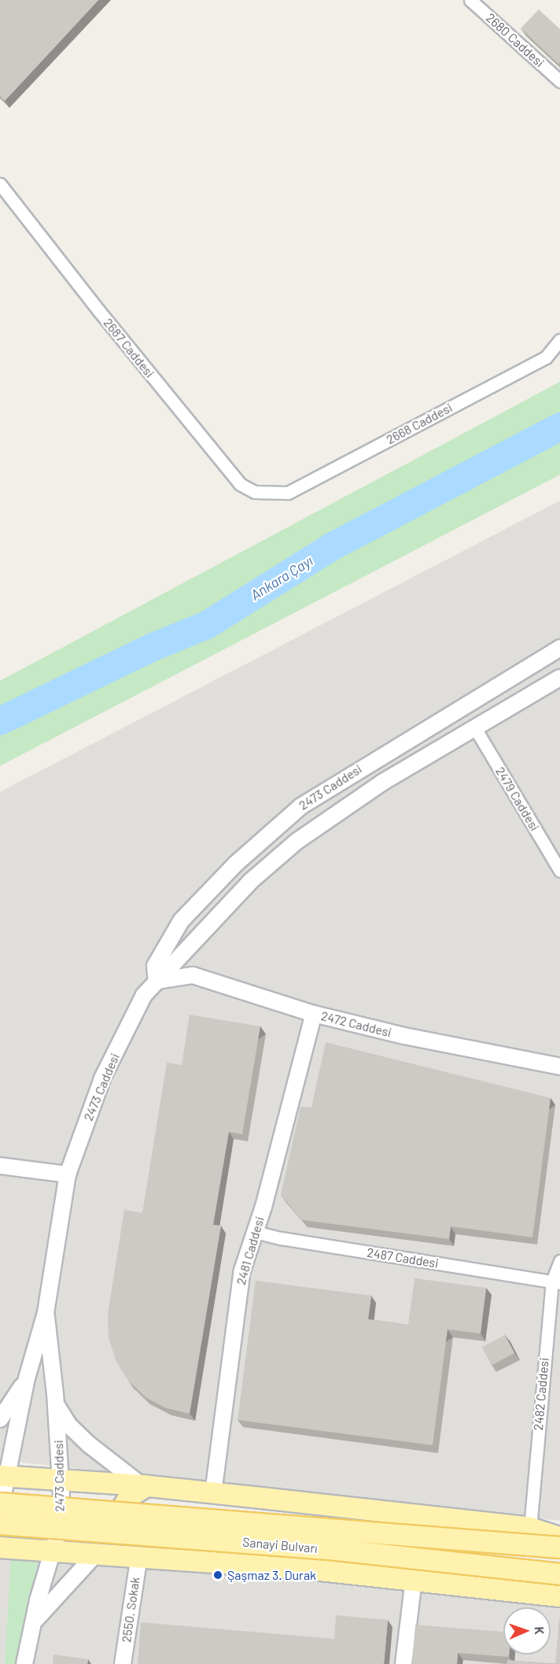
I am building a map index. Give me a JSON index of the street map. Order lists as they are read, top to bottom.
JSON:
{
  "streets": {
    "main road": ["Sanayi Bulvarı"],
    "street": [
      "2680 Caddesi",
      "2687 Caddesi",
      "2668 Caddesi",
      "2473 Caddesi",
      "2479 Caddesi",
      "2472 Caddesi",
      "2481 Caddesi",
      "2487 Caddesi",
      "2482 Caddesi",
      "2550. Sokak"
    ]
  },
  "crossings": [
    ["2687 Caddesi", "2668 Caddesi"],
    ["2473 Caddesi", "2479 Caddesi"],
    ["2473 Caddesi", "2472 Caddesi"],
    ["2472 Caddesi", "2481 Caddesi"],
    ["2481 Caddesi", "2487 Caddesi"],
    ["2487 Caddesi", "2482 Caddesi"]
  ],
  "water": ["Ankara Çayı"],
  "places": ["Şaşmaz 3. Durak"],
  "north": "right"
}
